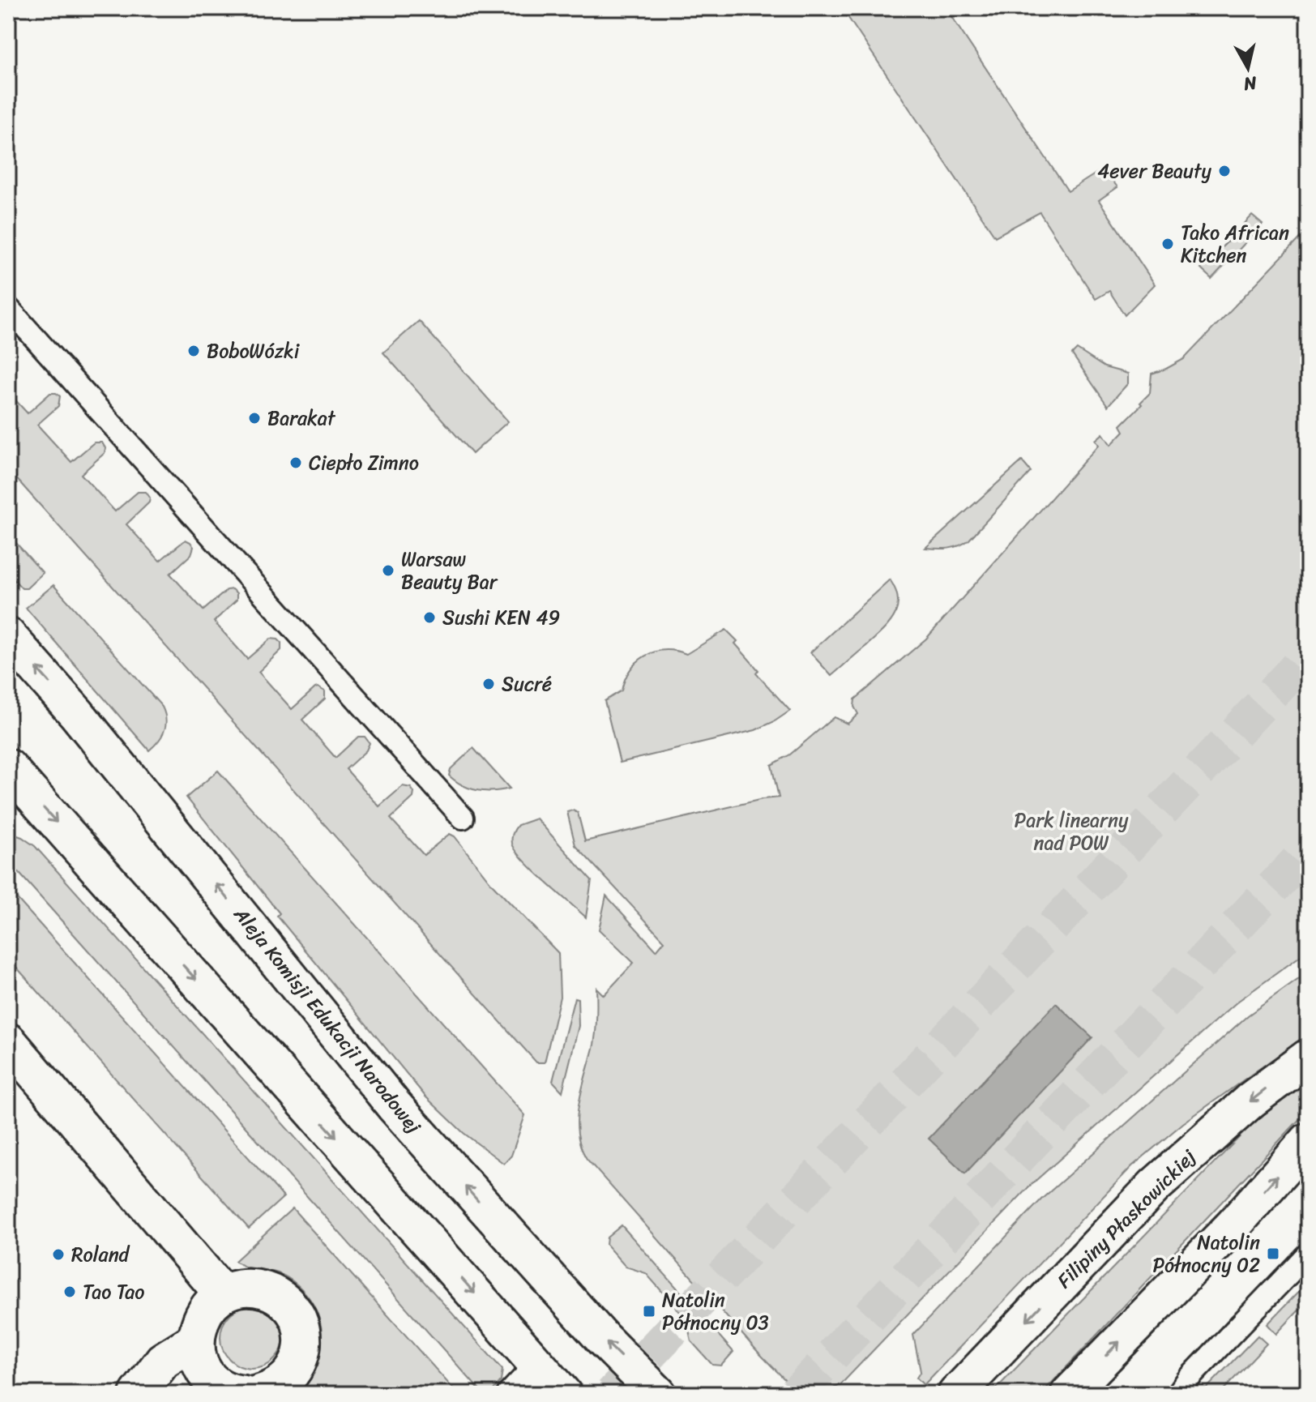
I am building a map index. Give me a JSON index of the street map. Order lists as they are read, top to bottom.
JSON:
{
  "streets": {
    "street": ["Aleja Komisji Edukacji Narodowej", "Filipiny Płaskowickiej"]
  },
  "parks": ["Park linearny nad POW"],
  "places": {
    "other": [
      "4ever Beauty",
      "Tako African Kitchen",
      "BoboWózki",
      "Barakat",
      "Ciepło Zimno",
      "Warsaw Beauty Bar",
      "Sushi KEN 49",
      "Sucré",
      "Roland",
      "Tao Tao"
    ],
    "transit": ["Natolin Północny 02", "Natolin Północny 03"]
  },
  "north": "bottom"
}
